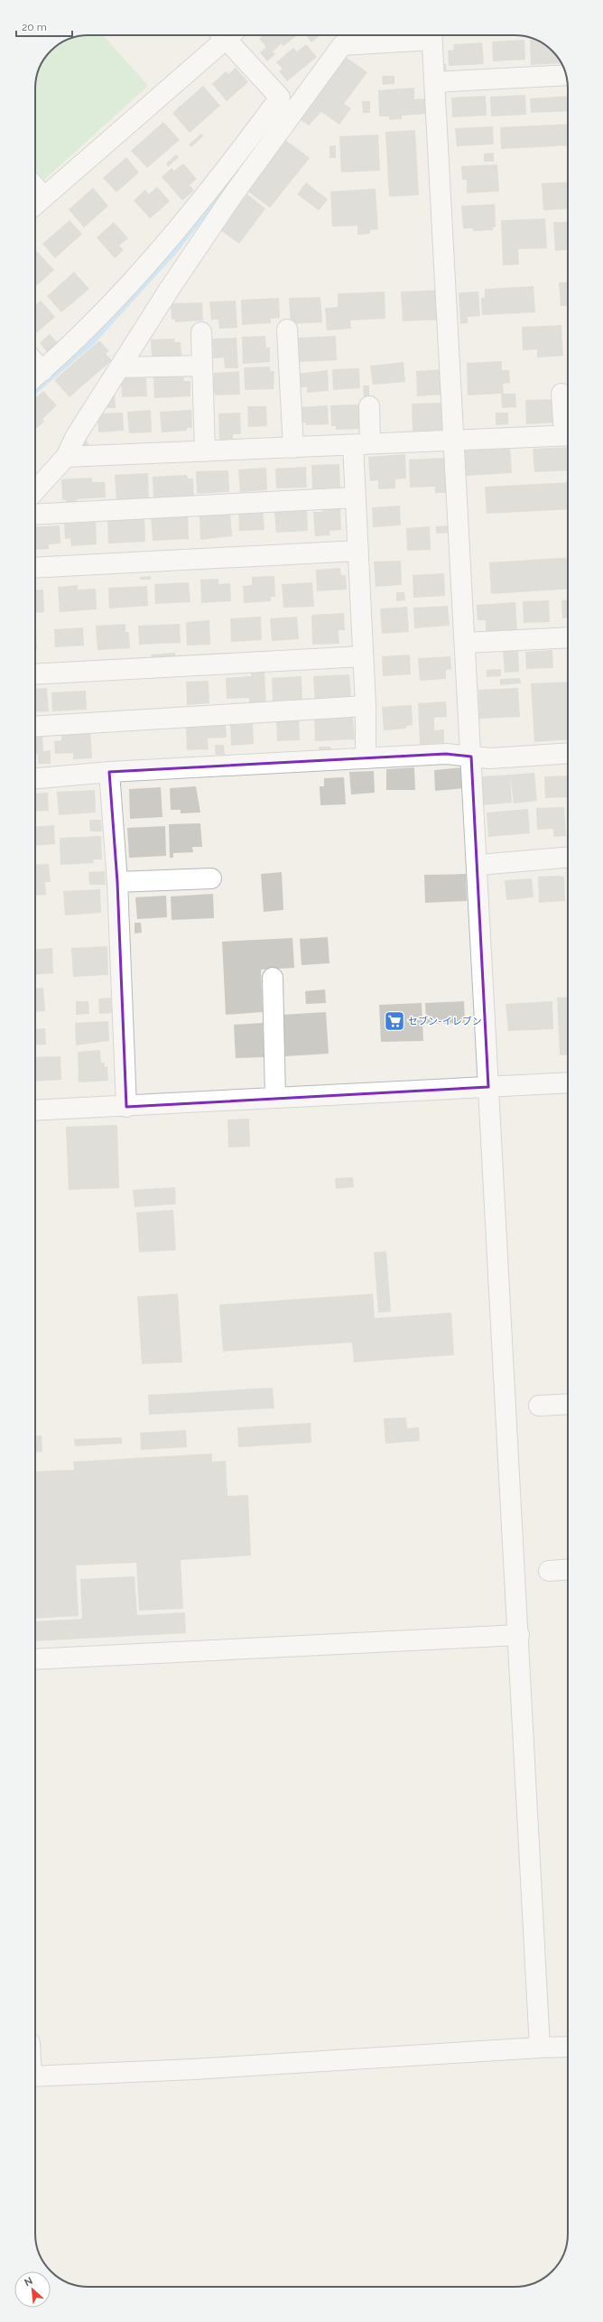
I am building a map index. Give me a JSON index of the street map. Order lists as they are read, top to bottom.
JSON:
{
  "places": {
    "supermarket": ["セブン-イレブン"]
  },
  "scale_bar": "20 m",
  "north": "top left"
}
